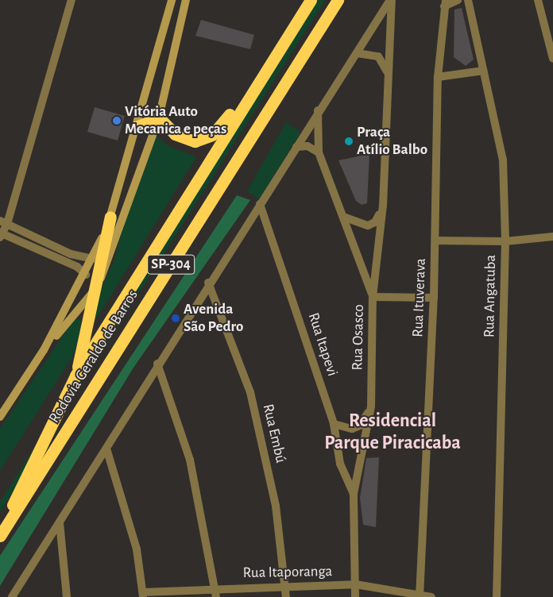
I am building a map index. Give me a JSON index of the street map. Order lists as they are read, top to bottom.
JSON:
{
  "streets": {
    "highway": ["SP-304", "Rodovia Geraldo de Barros"],
    "street": [
      "Rua Angatuba",
      "Rua Ituverava",
      "Rua Osasco",
      "Rua Itapevi",
      "Rua Embú",
      "Rua Itaporanga"
    ]
  },
  "crossings": [
    ["Rua Ituverava", "Rua Itaporanga"],
    ["Rua Osasco", "Rua Itapevi"],
    ["Rua Osasco", "Rua Itaporanga"],
    ["Rua Embú", "Rua Itaporanga"]
  ],
  "districts": ["Residencial Parque Piracicaba"],
  "places": ["Vitória Auto Mecanica e peças", "Praça Atílio Balbo", "Avenida São Pedro"]
}
